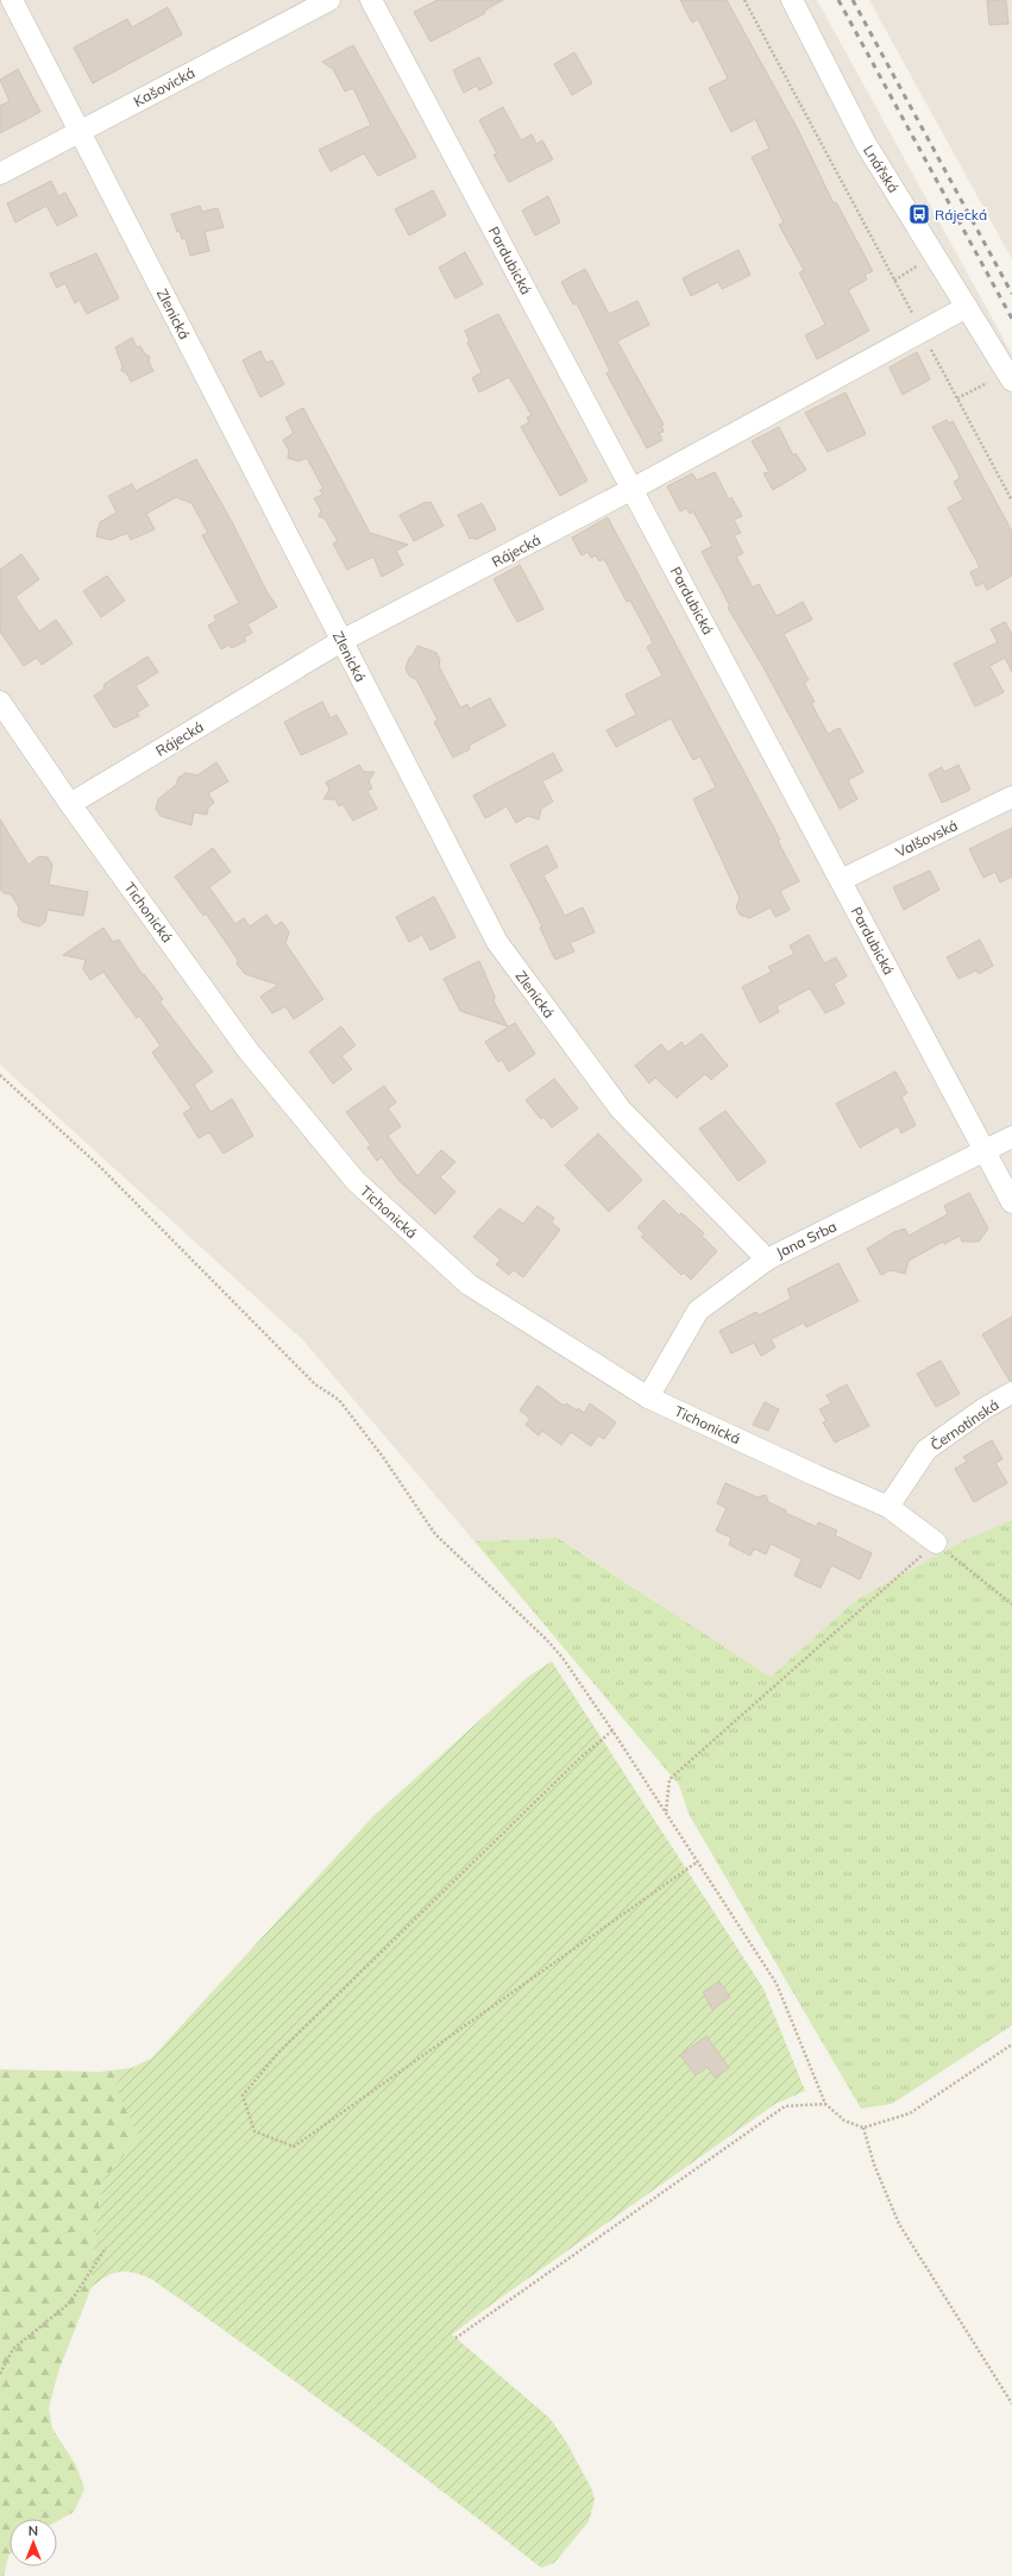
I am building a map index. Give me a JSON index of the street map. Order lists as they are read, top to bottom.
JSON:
{
  "streets": {
    "street": [
      "Kašovická",
      "Lnářská",
      "Pardubická",
      "Zlenická",
      "Rájecká",
      "Valšovská",
      "Tichonická",
      "Jana Srba",
      "Černotínská"
    ]
  },
  "crossings": [
    ["Kašovická", "Zlenická"],
    ["Lnářská", "Rájecká"],
    ["Pardubická", "Rájecká"],
    ["Pardubická", "Valšovská"],
    ["Pardubická", "Jana Srba"],
    ["Zlenická", "Rájecká"],
    ["Zlenická", "Jana Srba"],
    ["Rájecká", "Tichonická"],
    ["Tichonická", "Jana Srba"],
    ["Tichonická", "Černotínská"]
  ],
  "places": {
    "bus stop": ["Rájecká"]
  },
  "north": "top"
}
